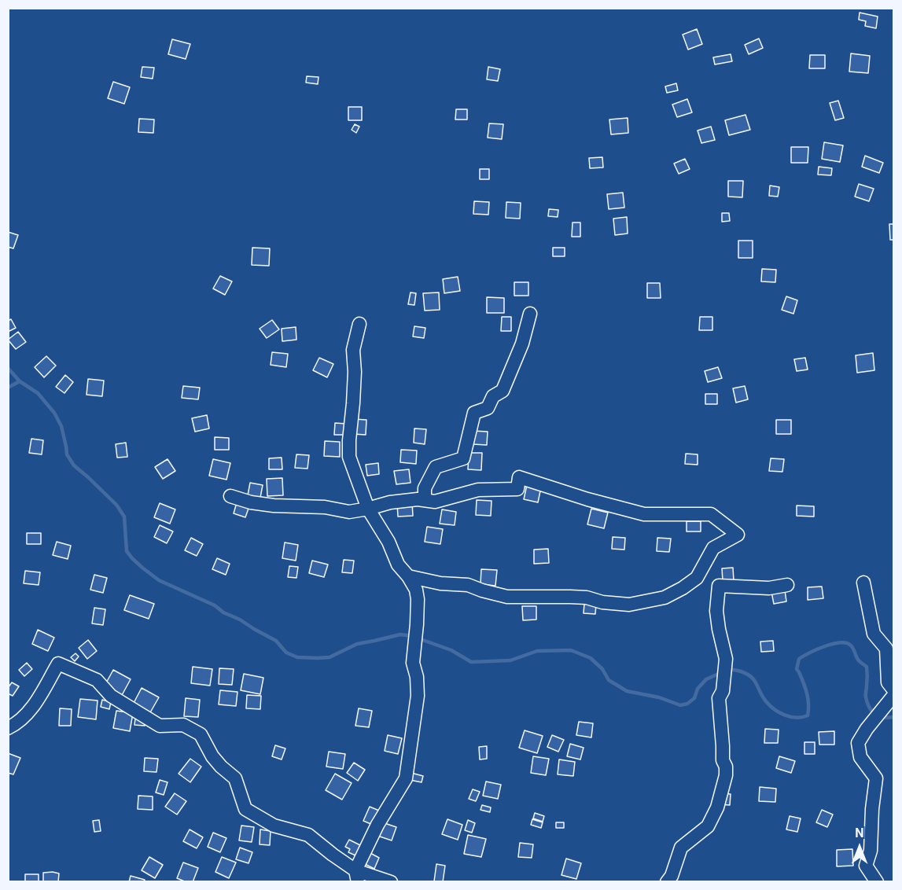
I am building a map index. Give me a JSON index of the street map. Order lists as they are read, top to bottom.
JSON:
{
  "north": "top"
}
